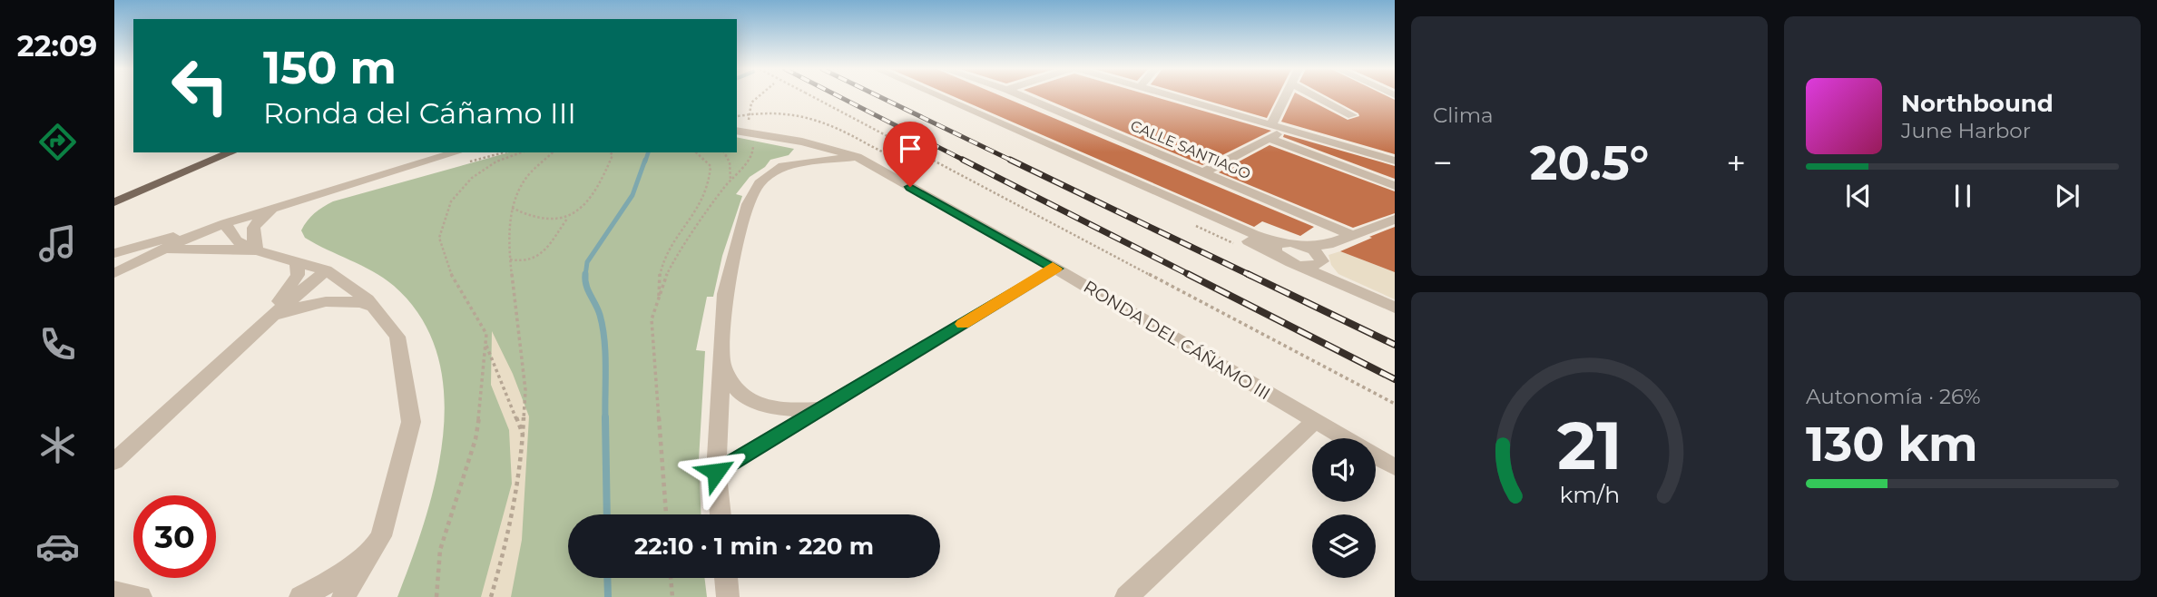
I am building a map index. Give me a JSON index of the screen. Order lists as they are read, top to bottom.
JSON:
{
  "streets": {
    "street": ["CALLE SANTIAGO", "RONDA DEL CÁÑAMO III"]
  },
  "page": {
    "tabs": "22:09",
    "tile": [
      "Clima",
      ["Autonomía · 26%", "130 km"]
    ],
    "turn": ["150 m", "Ronda del Cáñamo III"],
    "song": ["Northbound", "June Harbor"],
    "heat": ["−", "20.5°", "+"],
    "limit": "30",
    "trip": "22:10 · 1 min · 220 m",
    "gauge": ["21", "km/h"]
  }
}
